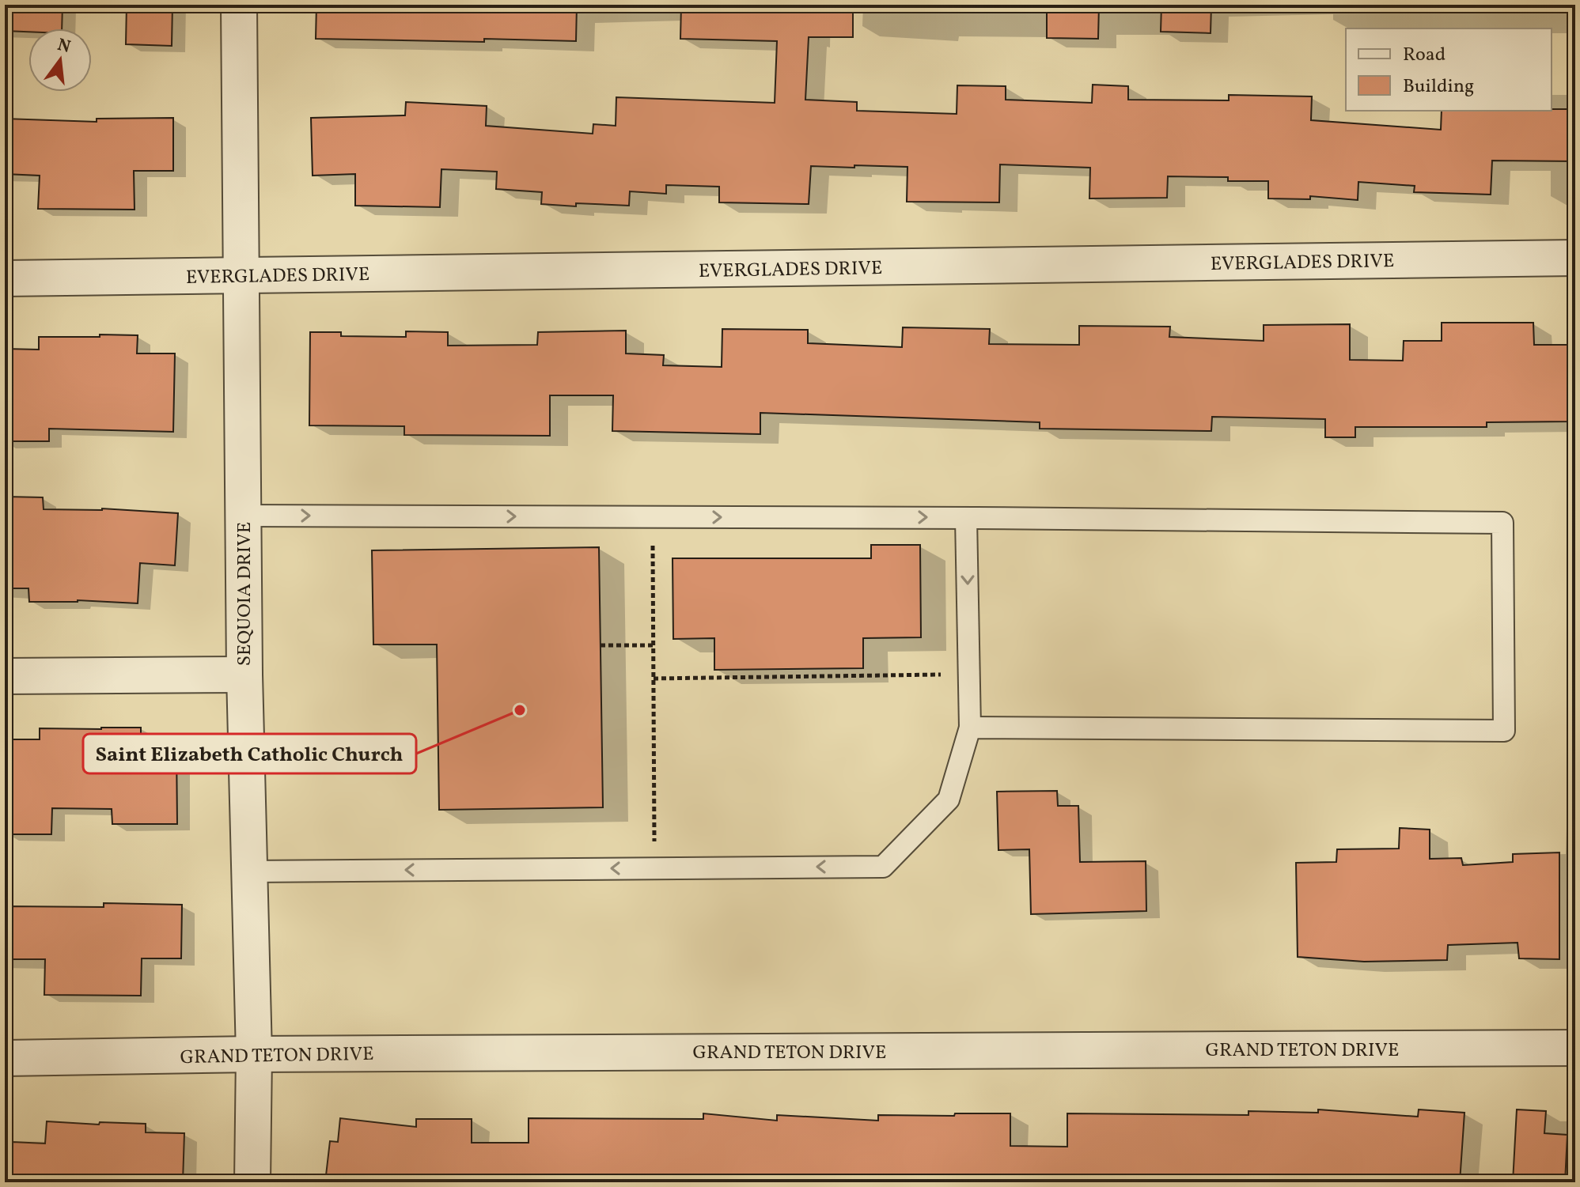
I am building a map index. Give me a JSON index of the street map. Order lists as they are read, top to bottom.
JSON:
{
  "streets": {
    "street": ["EVERGLADES DRIVE", "SEQUOIA DRIVE", "GRAND TETON DRIVE"]
  },
  "crossings": [
    ["EVERGLADES DRIVE", "SEQUOIA DRIVE"],
    ["SEQUOIA DRIVE", "GRAND TETON DRIVE"]
  ],
  "places": ["Saint Elizabeth Catholic Church"],
  "legend": ["Road", "Building"],
  "north": "top"
}
